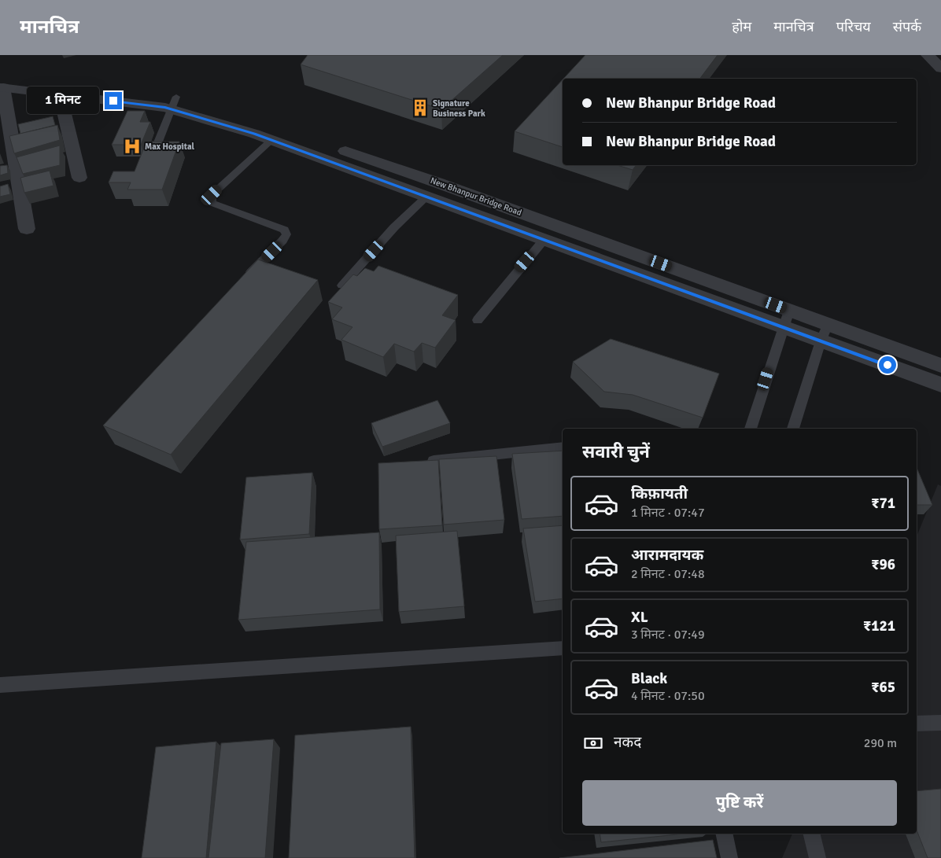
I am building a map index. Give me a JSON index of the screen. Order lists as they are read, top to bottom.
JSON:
{
  "streets": {
    "street": ["New Bhanpur Bridge Road"]
  },
  "places": {
    "building": ["Signature Business Park"],
    "hospital": ["Max Hospital"]
  },
  "page": {
    "header": "मानचित्र",
    "nav": [
      "होम",
      "मानचित्र",
      "परिचय",
      "संपर्क"
    ],
    "banner": ["New Bhanpur Bridge Road", "New Bhanpur Bridge Road"],
    "bubble": "1 मिनट",
    "heading": "सवारी चुनें",
    "list": [
      {
        "name": "किफ़ायती",
        "note": "1 मिनट · 07:47",
        "value": "₹71"
      },
      {
        "name": "आरामदायक",
        "note": "2 मिनट · 07:48",
        "value": "₹96"
      },
      {
        "name": "XL",
        "note": "3 मिनट · 07:49",
        "value": "₹121"
      },
      {
        "name": "Black",
        "note": "4 मिनट · 07:50",
        "value": "₹65"
      }
    ],
    "pay": ["नकद", "290 m"],
    "buttons": "पुष्टि करें"
  }
}
